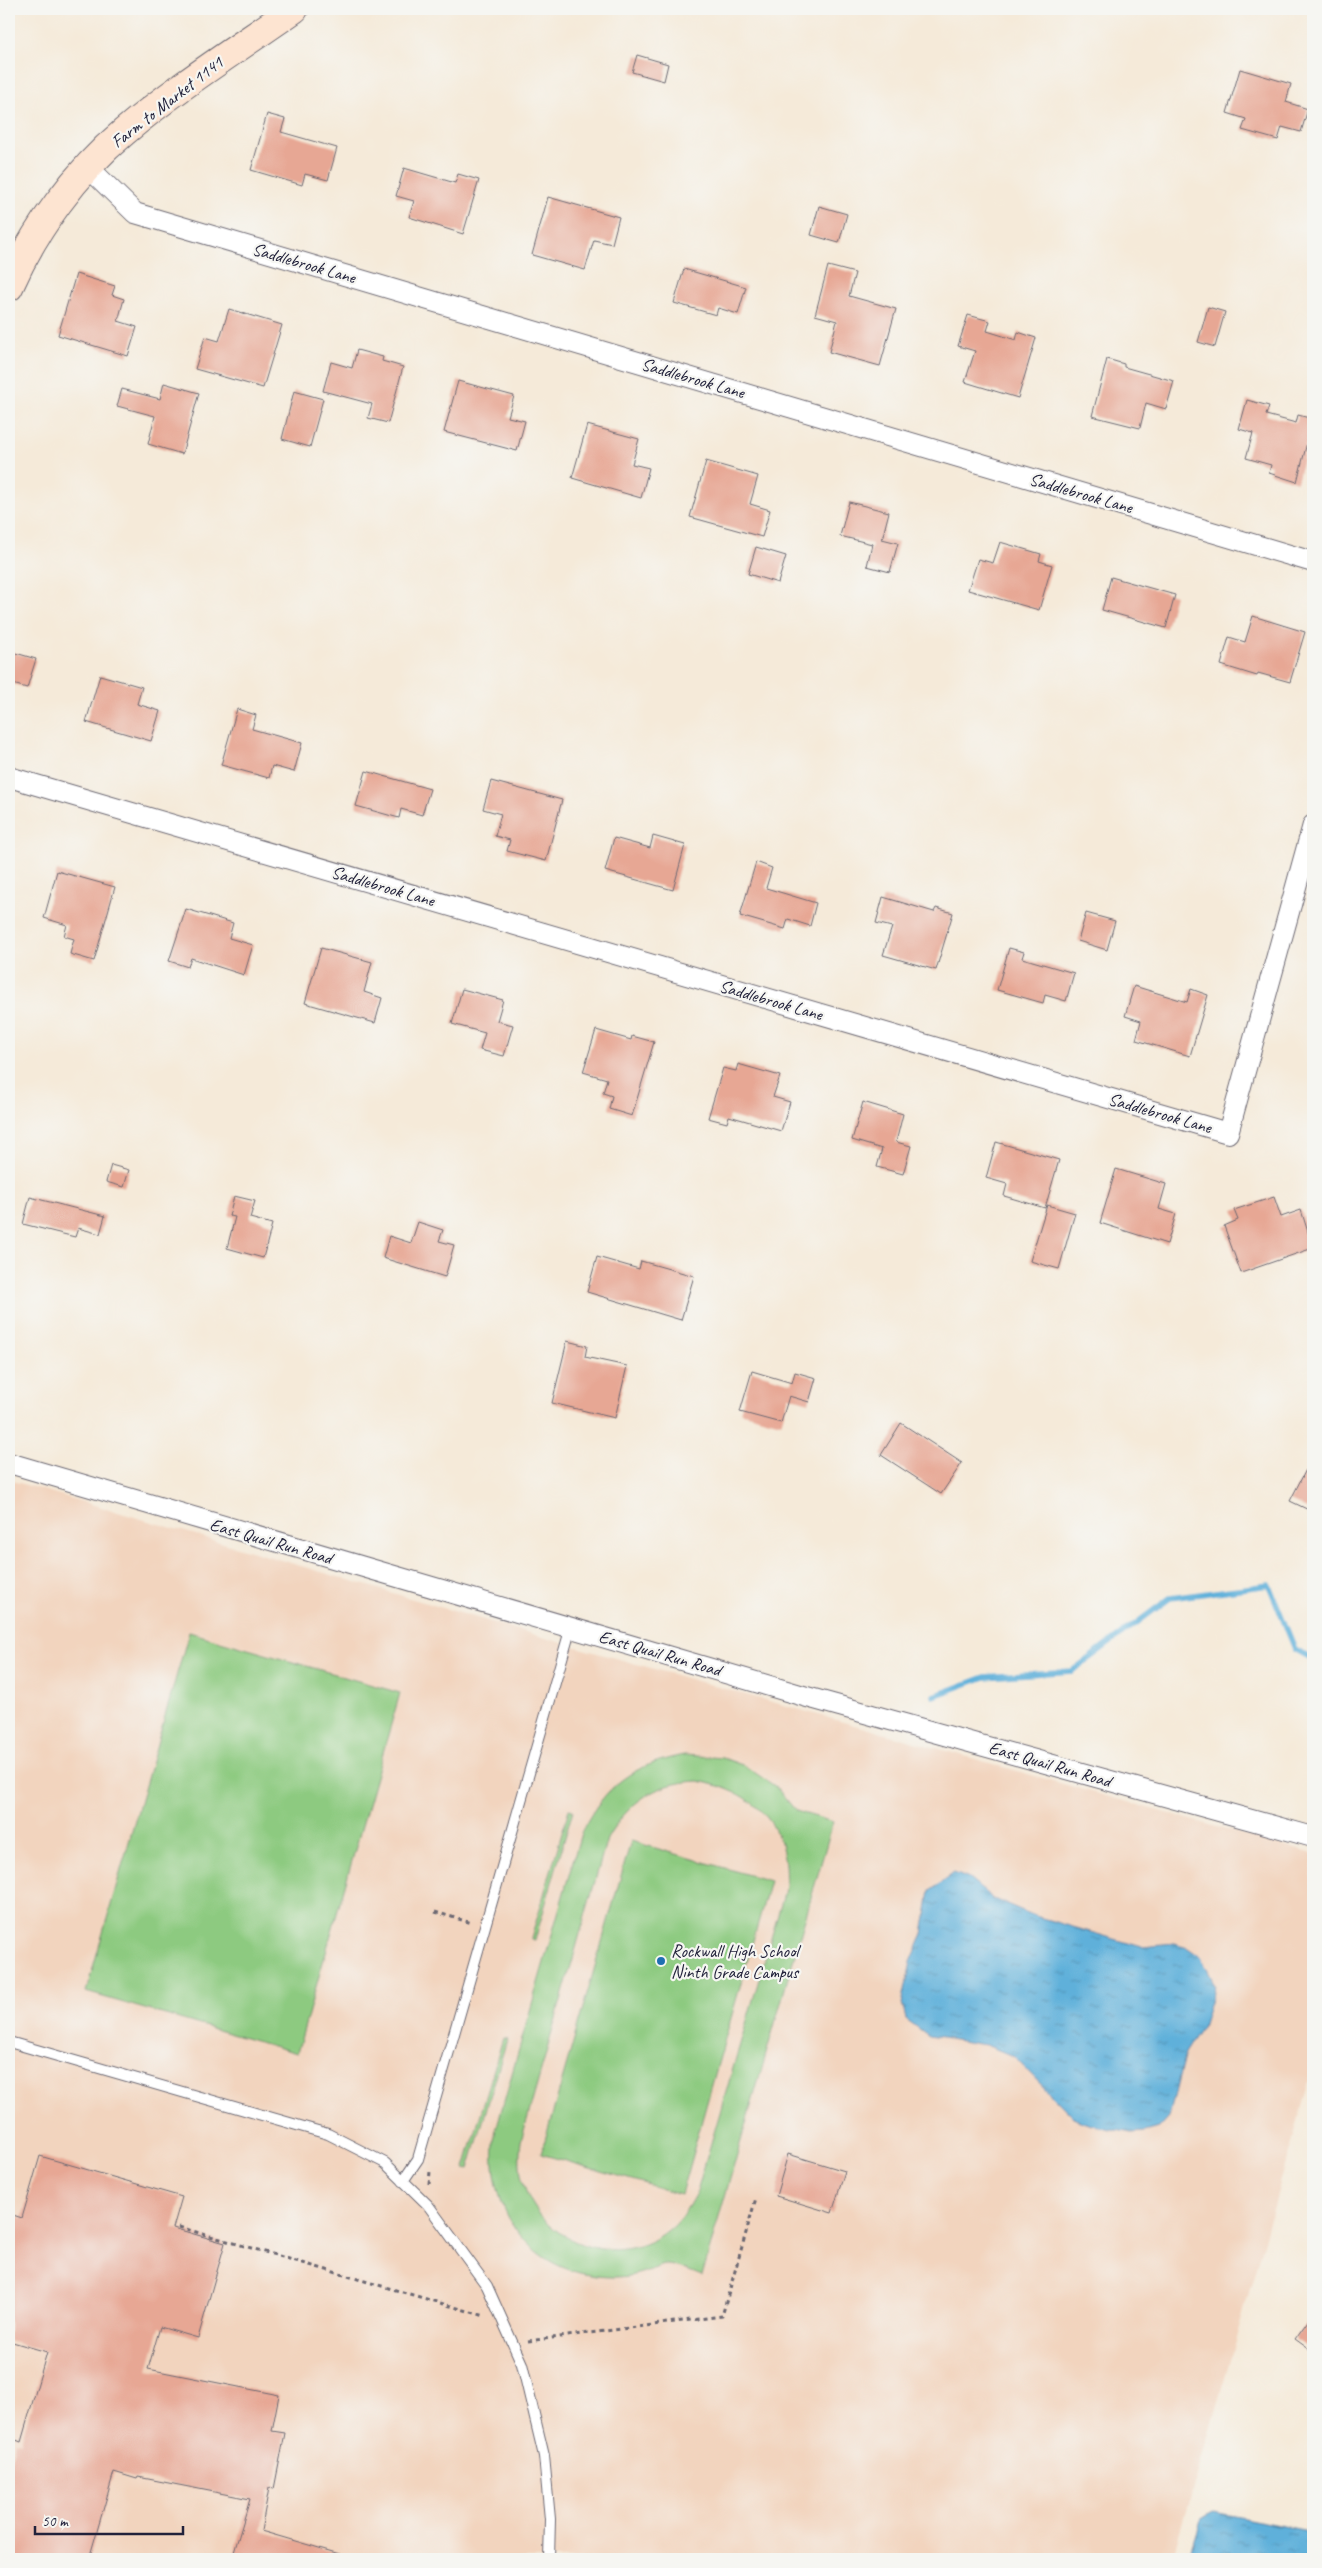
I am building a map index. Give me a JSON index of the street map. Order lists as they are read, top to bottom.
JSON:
{
  "streets": {
    "street": ["Farm to Market 1141", "Saddlebrook Lane", "East Quail Run Road"]
  },
  "crossings": [
    ["Farm to Market 1141", "Saddlebrook Lane"]
  ],
  "places": ["Rockwall High School Ninth Grade Campus"],
  "scale_bar": "50 m"
}
